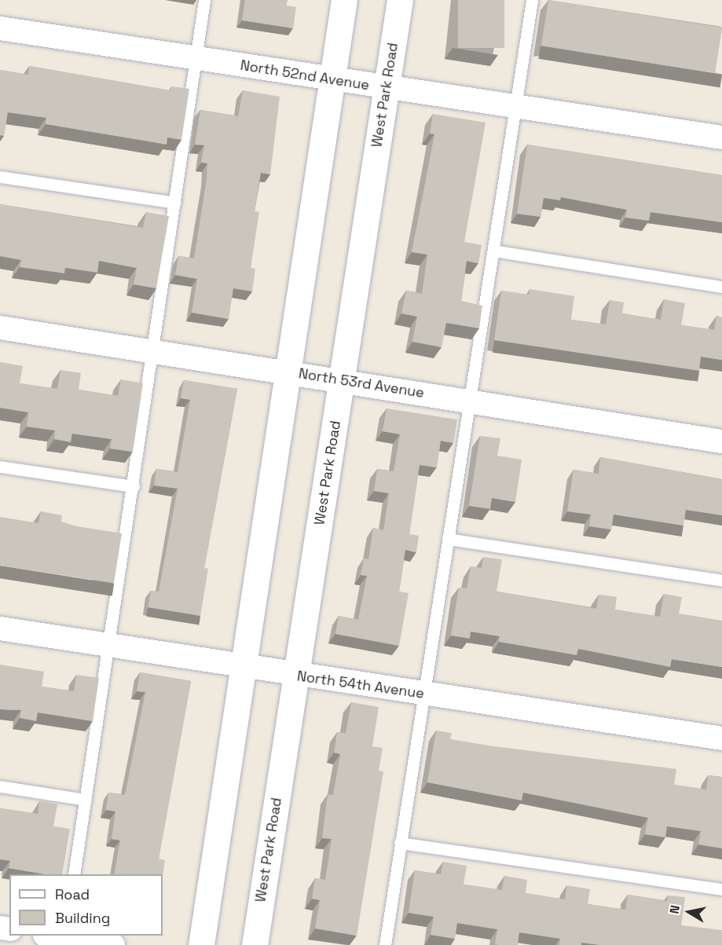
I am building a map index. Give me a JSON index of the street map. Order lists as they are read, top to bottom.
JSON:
{
  "streets": {
    "street": [
      "North 52nd Avenue",
      "West Park Road",
      "North 53rd Avenue",
      "North 54th Avenue"
    ]
  },
  "crossings": [
    ["North 52nd Avenue", "West Park Road"],
    ["West Park Road", "North 53rd Avenue"],
    ["West Park Road", "North 54th Avenue"]
  ],
  "legend": ["Road", "Building"],
  "north": "left"
}
